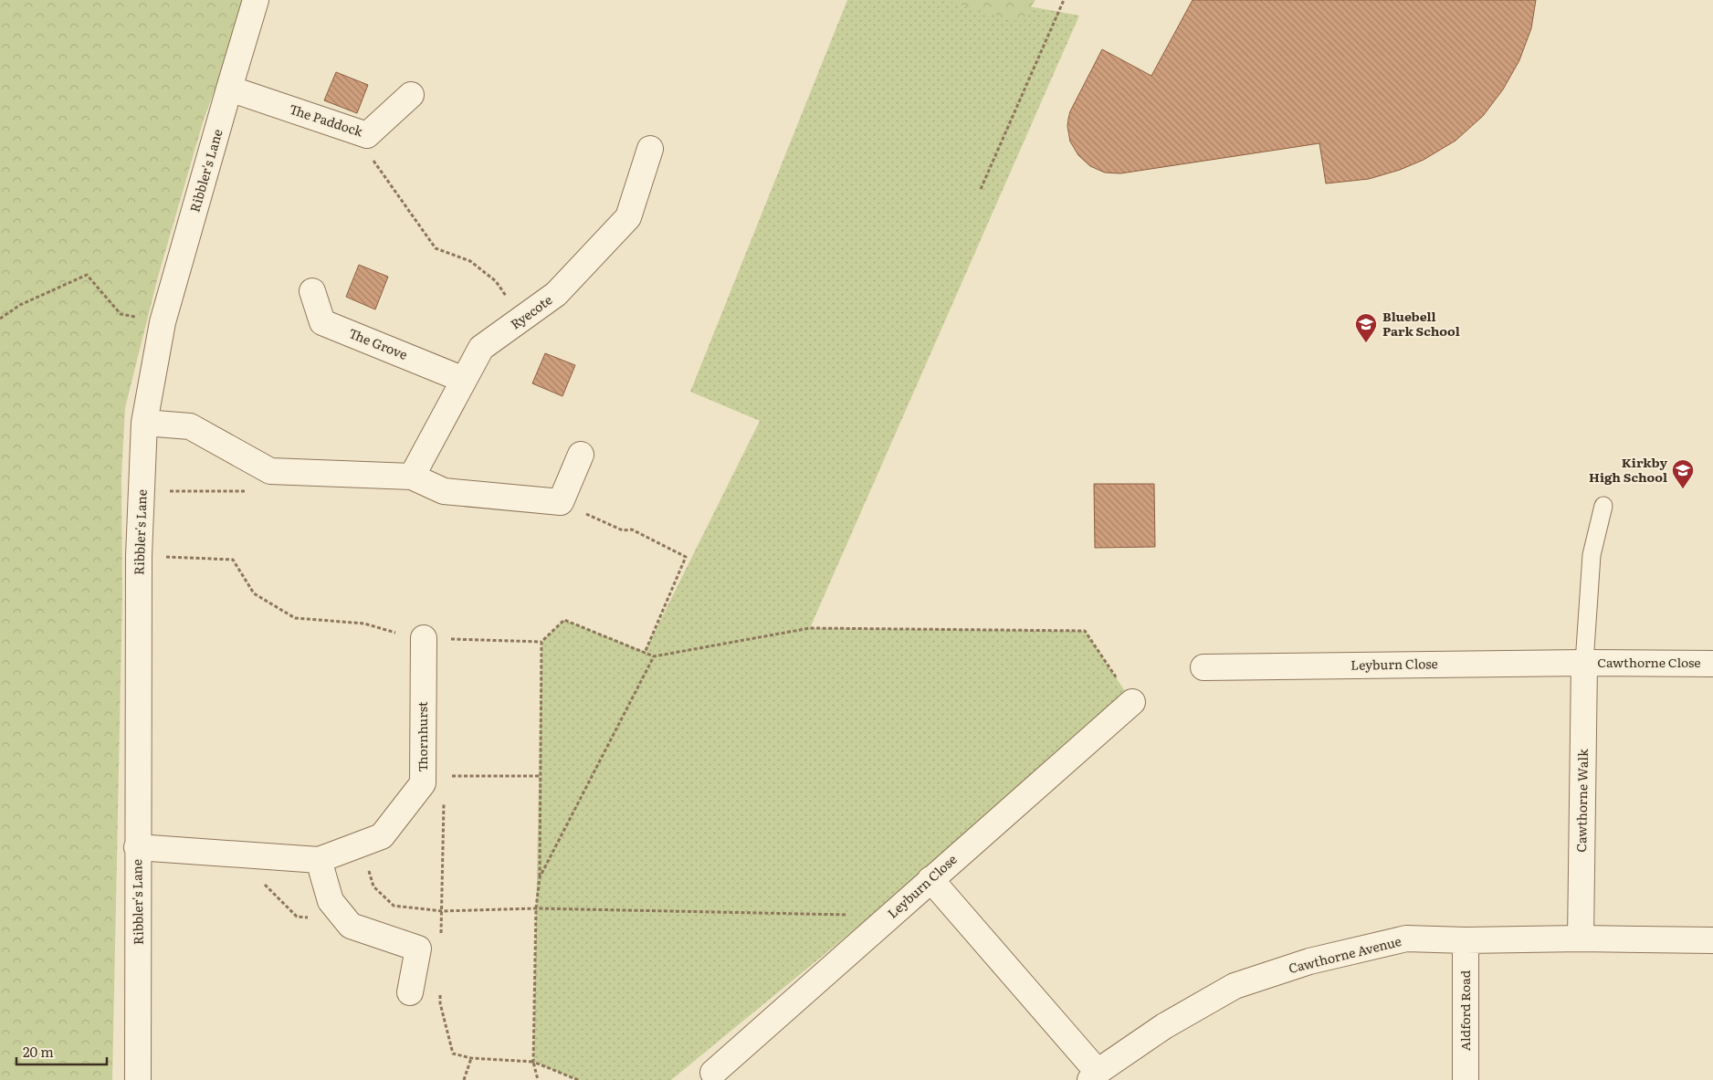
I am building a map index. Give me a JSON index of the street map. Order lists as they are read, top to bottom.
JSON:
{
  "streets": {
    "street": [
      "The Paddock",
      "Ribbler's Lane",
      "Ryecote",
      "The Grove",
      "Cawthorne Close",
      "Leyburn Close",
      "Thornhurst",
      "Cawthorne Walk",
      "Cawthorne Avenue",
      "Aldford Road"
    ]
  },
  "crossings": [
    ["The Paddock", "Ribbler's Lane"],
    ["Ribbler's Lane", "Thornhurst"],
    ["Ryecote", "The Grove"],
    ["Cawthorne Close", "Leyburn Close"],
    ["Cawthorne Close", "Cawthorne Walk"],
    ["Leyburn Close", "Cawthorne Walk"],
    ["Cawthorne Walk", "Cawthorne Avenue"],
    ["Cawthorne Avenue", "Aldford Road"]
  ],
  "places": {
    "school or university": ["Bluebell Park School", "Kirkby High School"]
  },
  "scale_bar": "20 m"
}
